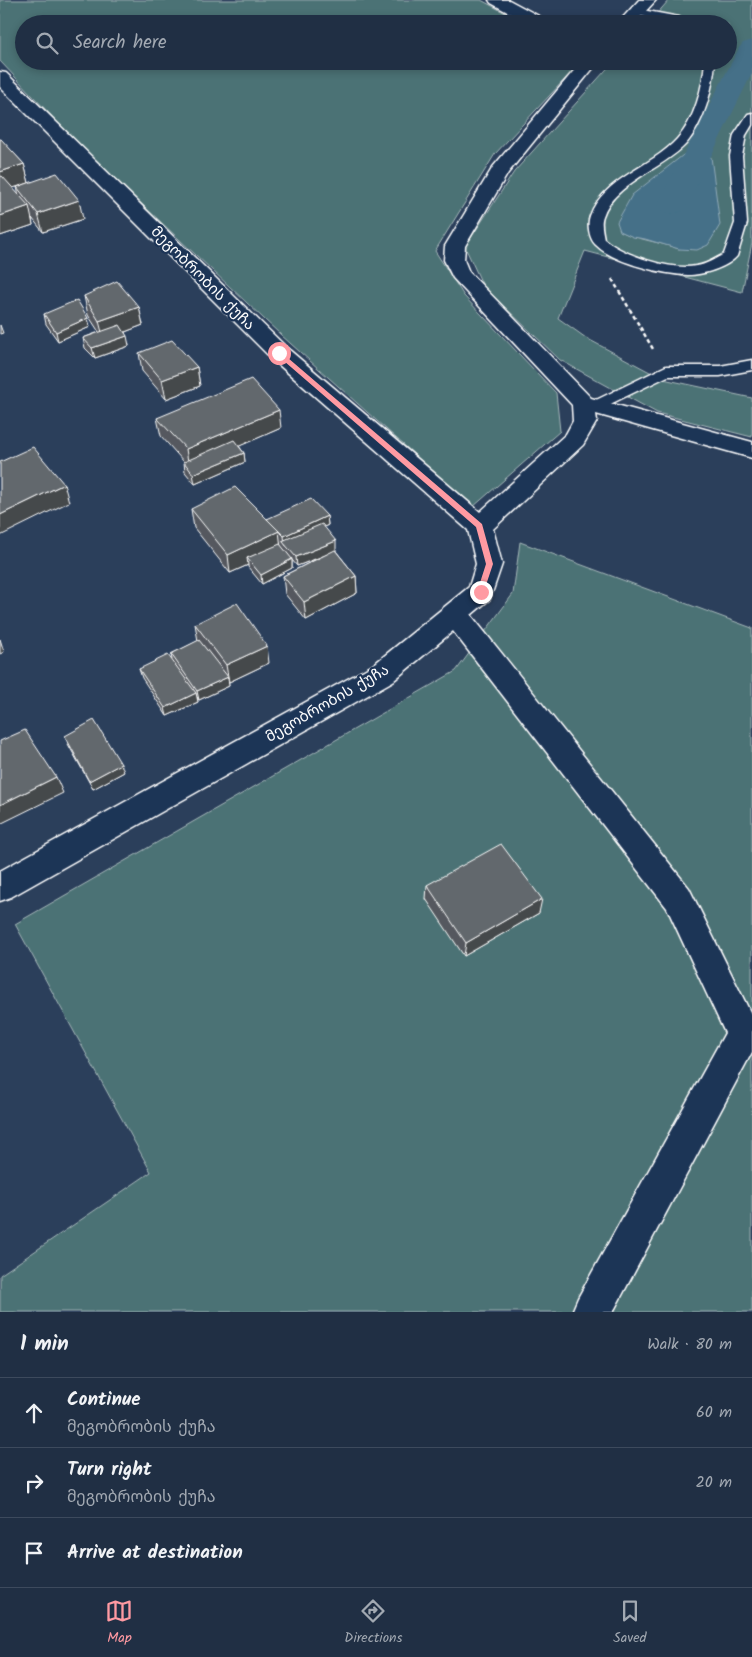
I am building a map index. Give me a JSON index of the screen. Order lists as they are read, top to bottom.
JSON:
{
  "streets": {
    "street": ["მეგობრობის ქუჩა"]
  },
  "page": {
    "search": "Search here",
    "heading": ["1 min", "Walk · 80 m"],
    "list": [
      ["Continue", "მეგობრობის ქუჩა", "60 m"],
      ["Turn right", "მეგობრობის ქუჩა", "20 m"],
      "Arrive at destination"
    ],
    "nav": ["Map", "Directions", "Saved"]
  }
}
